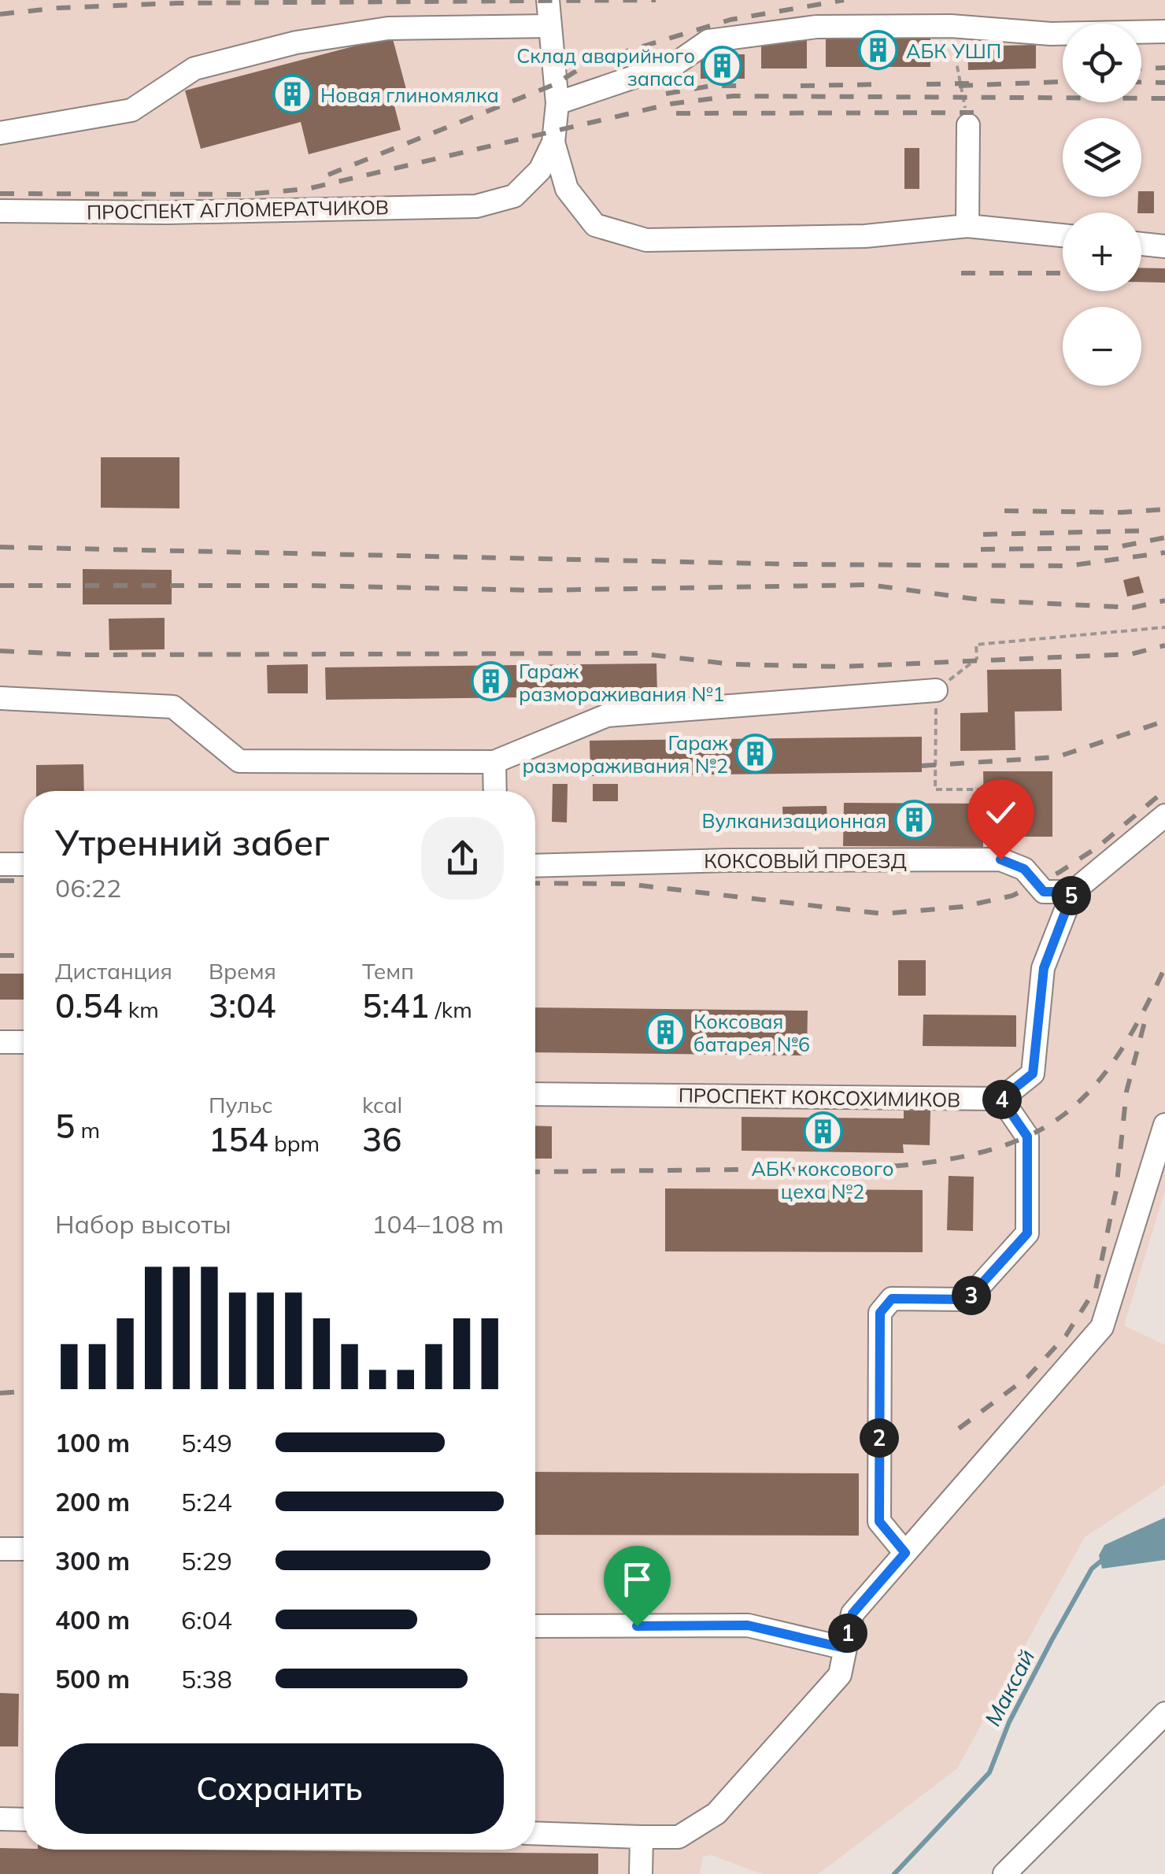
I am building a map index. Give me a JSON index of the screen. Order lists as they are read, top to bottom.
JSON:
{
  "streets": {
    "street": ["ПРОСПЕКТ АГЛОМЕРАТЧИКОВ", "КОКСОВЫЙ ПРОЕЗД", "ПРОСПЕКТ КОКСОХИМИКОВ"]
  },
  "water": ["Максай"],
  "places": {
    "building": [
      "АБК УШП",
      "Склад аварийного запаса",
      "Новая глиномялка",
      "Гараж размораживания №1",
      "Гараж размораживания №2",
      "Вулканизационная",
      "Коксовая батарея №6",
      "АБК коксового цеха №2"
    ]
  },
  "page": {
    "map_buttons": ["+", "−"],
    "heading": ["Утренний забег", "06:22"],
    "pins": [
      "5",
      "4",
      "3",
      "2",
      "1"
    ],
    "stats": [
      ["Дистанция", "0.54 km"],
      ["Время", "3:04"],
      ["Темп", "5:41 /km"],
      ["5 m"],
      ["Пульс", "154 bpm"],
      ["kcal", "36"]
    ],
    "chart": ["Набор высоты", "104–108 m"],
    "list": [
      {
        "name": "100 m",
        "note": "5:49"
      },
      {
        "name": "200 m",
        "note": "5:24"
      },
      {
        "name": "300 m",
        "note": "5:29"
      },
      {
        "name": "400 m",
        "note": "6:04"
      },
      {
        "name": "500 m",
        "note": "5:38"
      }
    ],
    "buttons": "Сохранить"
  }
}
